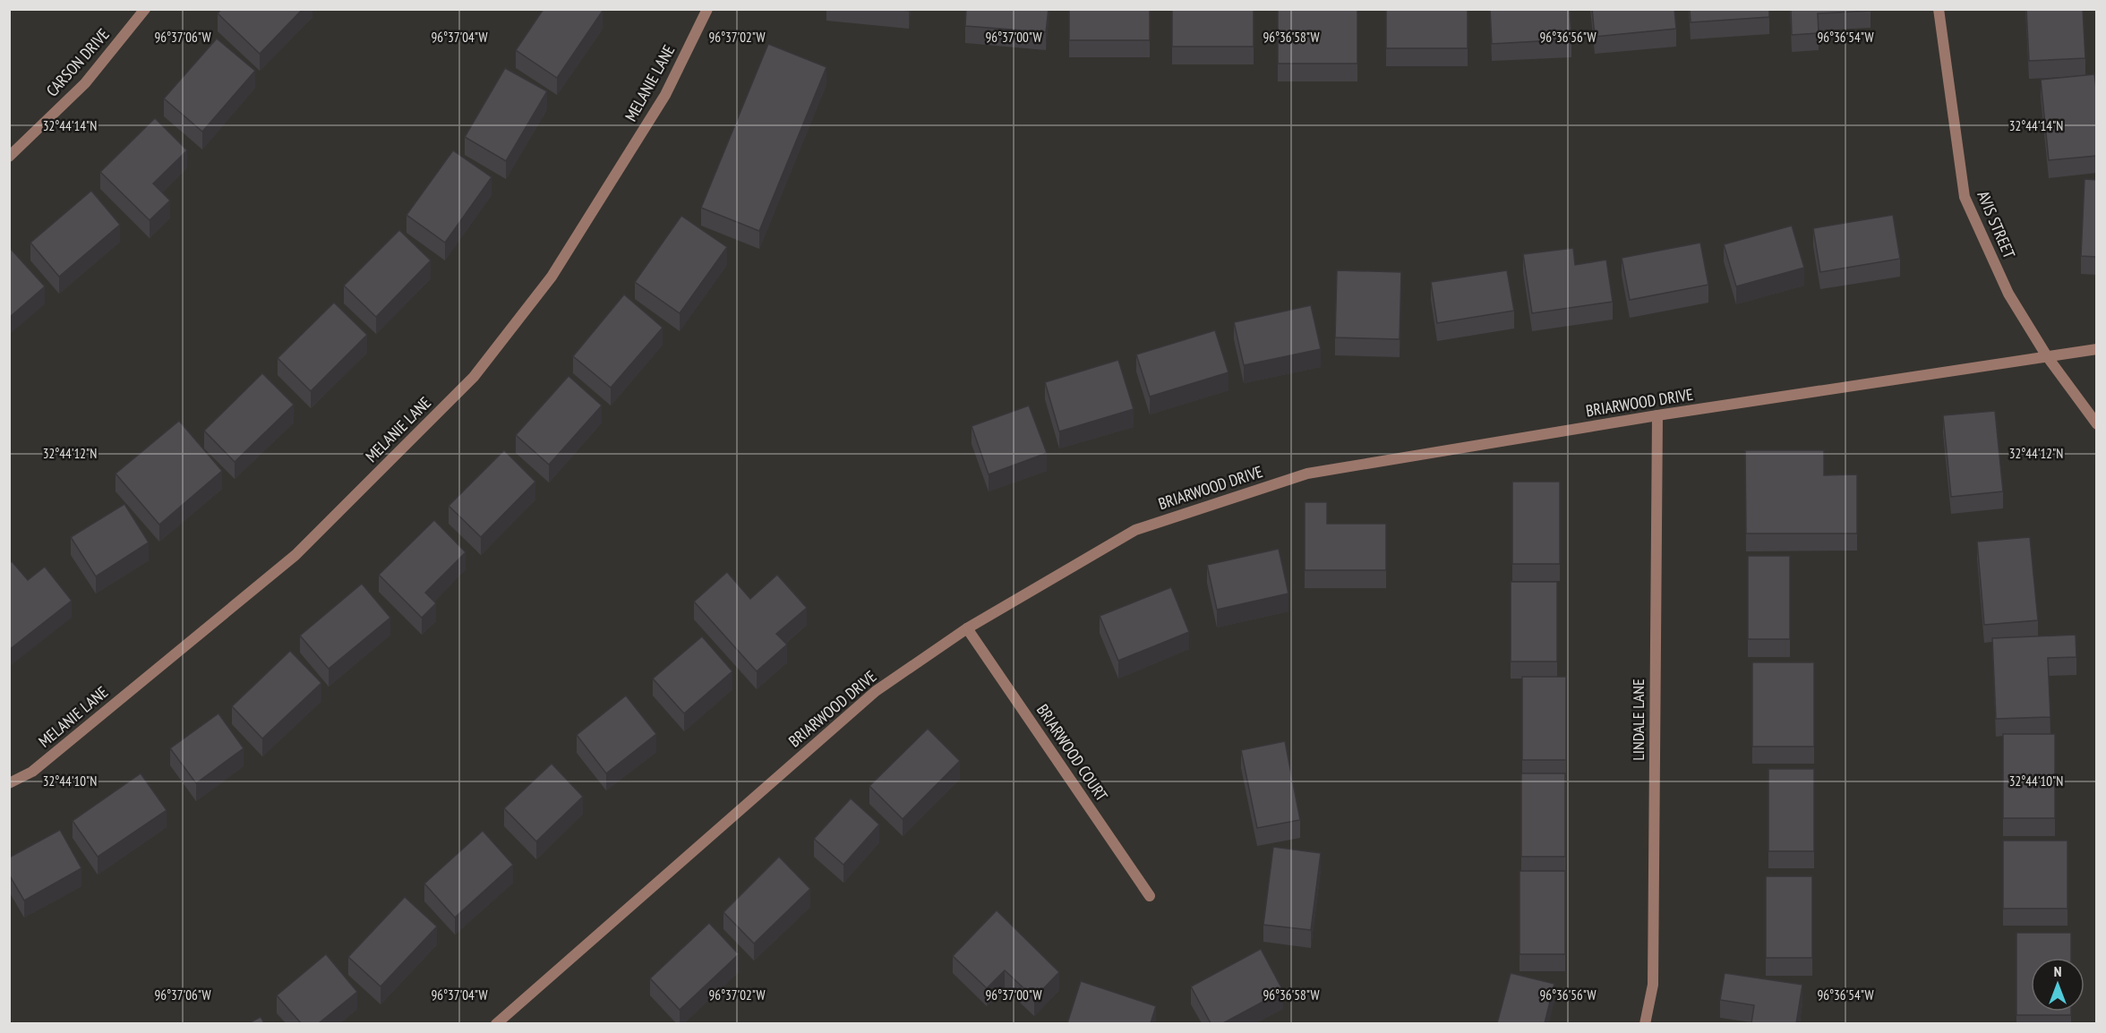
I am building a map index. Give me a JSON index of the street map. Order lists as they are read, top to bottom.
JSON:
{
  "streets": {
    "street": [
      "CARSON DRIVE",
      "MELANIE LANE",
      "AVIS STREET",
      "BRIARWOOD DRIVE",
      "LINDALE LANE",
      "BRIARWOOD COURT"
    ]
  },
  "crossings": [
    ["AVIS STREET", "BRIARWOOD DRIVE"],
    ["BRIARWOOD DRIVE", "LINDALE LANE"],
    ["BRIARWOOD DRIVE", "BRIARWOOD COURT"]
  ],
  "north": "top",
  "coordinates": [
    "96°37'06\"W",
    "96°37'04\"W",
    "96°37'02\"W",
    "96°37'00\"W",
    "96°36'58\"W",
    "96°36'56\"W",
    "96°36'54\"W",
    "32°44'14\"N",
    "32°44'12\"N",
    "32°44'10\"N"
  ]
}
